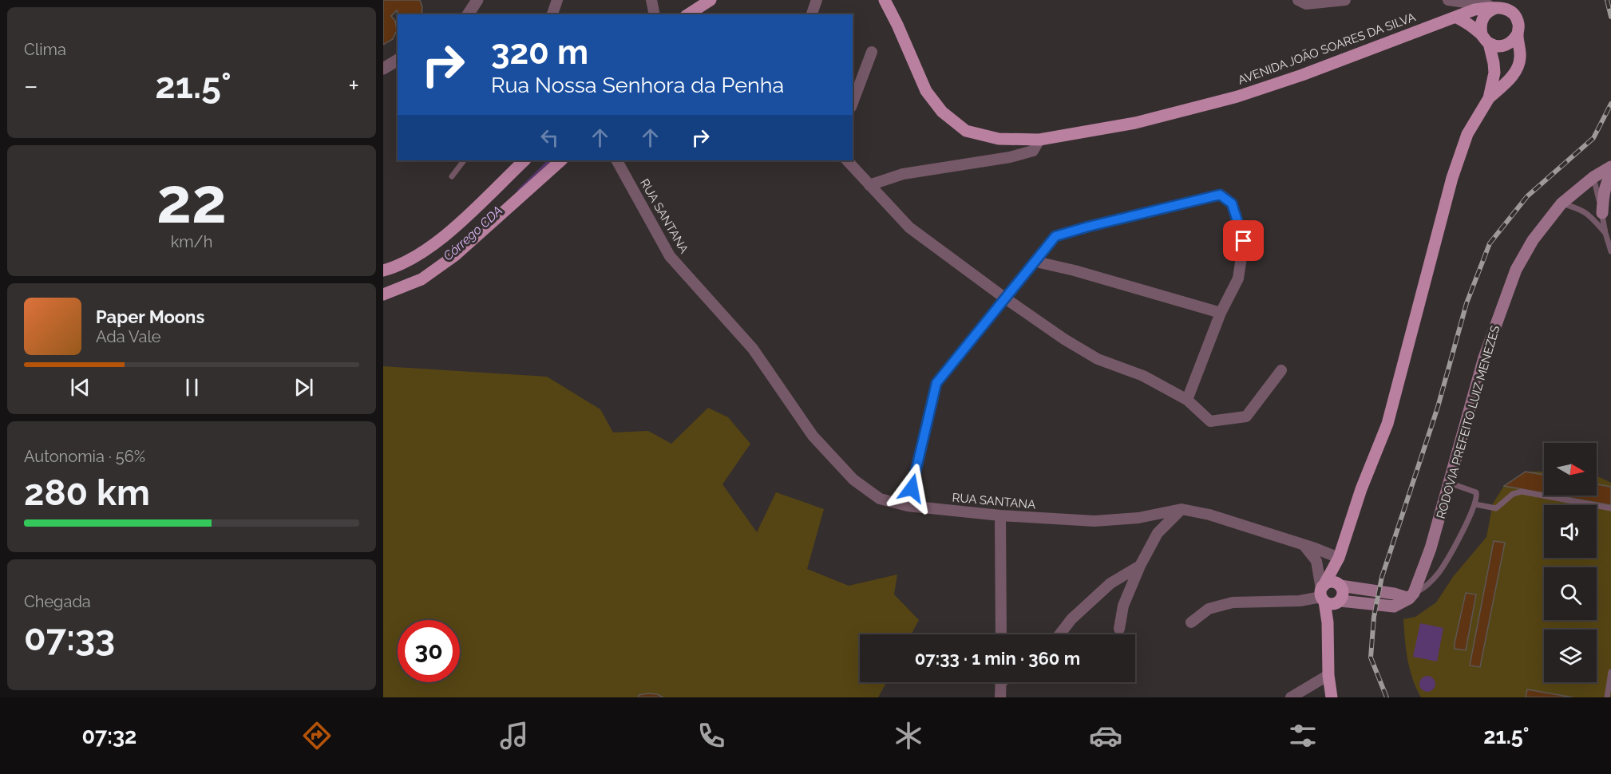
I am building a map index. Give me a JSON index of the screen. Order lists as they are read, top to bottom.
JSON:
{
  "streets": {
    "main road": ["AVENIDA JOÃO SOARES DA SILVA", "RODOVIA PREFEITO LUIZ MENEZES"],
    "street": ["RUA SANTANA"]
  },
  "water": ["Córrego CDA"],
  "north": "right",
  "page": {
    "tile": [
      "Clima",
      ["22", "km/h"],
      ["Autonomia · 56%", "280 km"],
      ["Chegada", "07:33"]
    ],
    "turn": ["320 m", "Rua Nossa Senhora da Penha"],
    "heat": ["−", "21.5°", "+"],
    "song": ["Paper Moons", "Ada Vale"],
    "limit": "30",
    "trip": "07:33 · 1 min · 360 m",
    "tabs": ["07:32", "21.5°"]
  }
}
